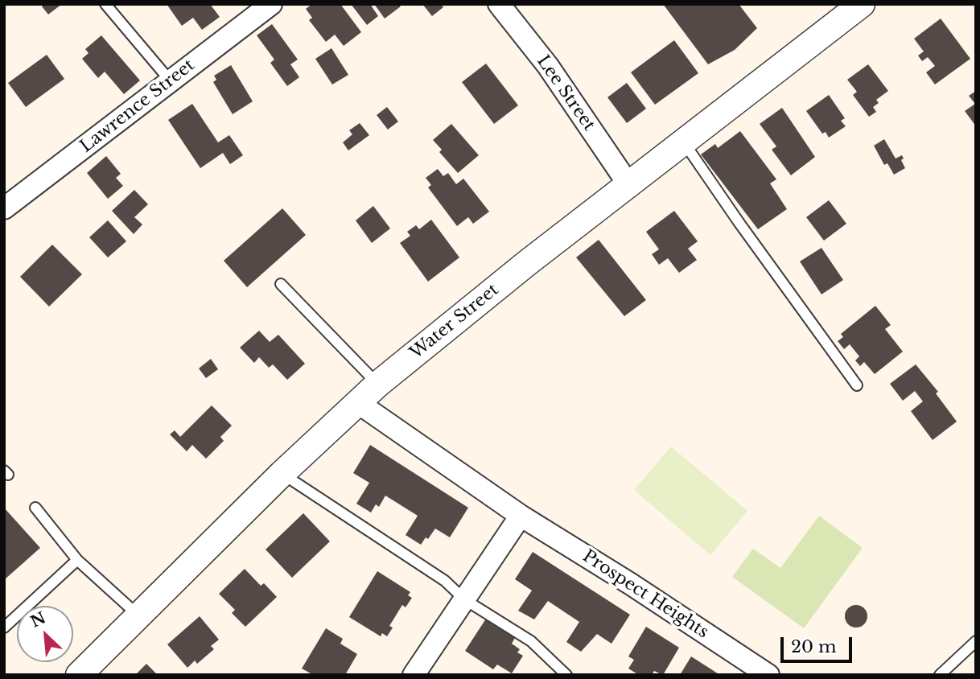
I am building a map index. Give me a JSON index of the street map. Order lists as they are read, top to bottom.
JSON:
{
  "streets": {
    "street": [
      "Lee Street",
      "Lawrence Street",
      "Water Street",
      "Prospect Heights"
    ]
  },
  "crossings": [
    ["Lee Street", "Water Street"],
    ["Water Street", "Prospect Heights"]
  ],
  "scale_bar": "20 m",
  "north": "top left"
}
